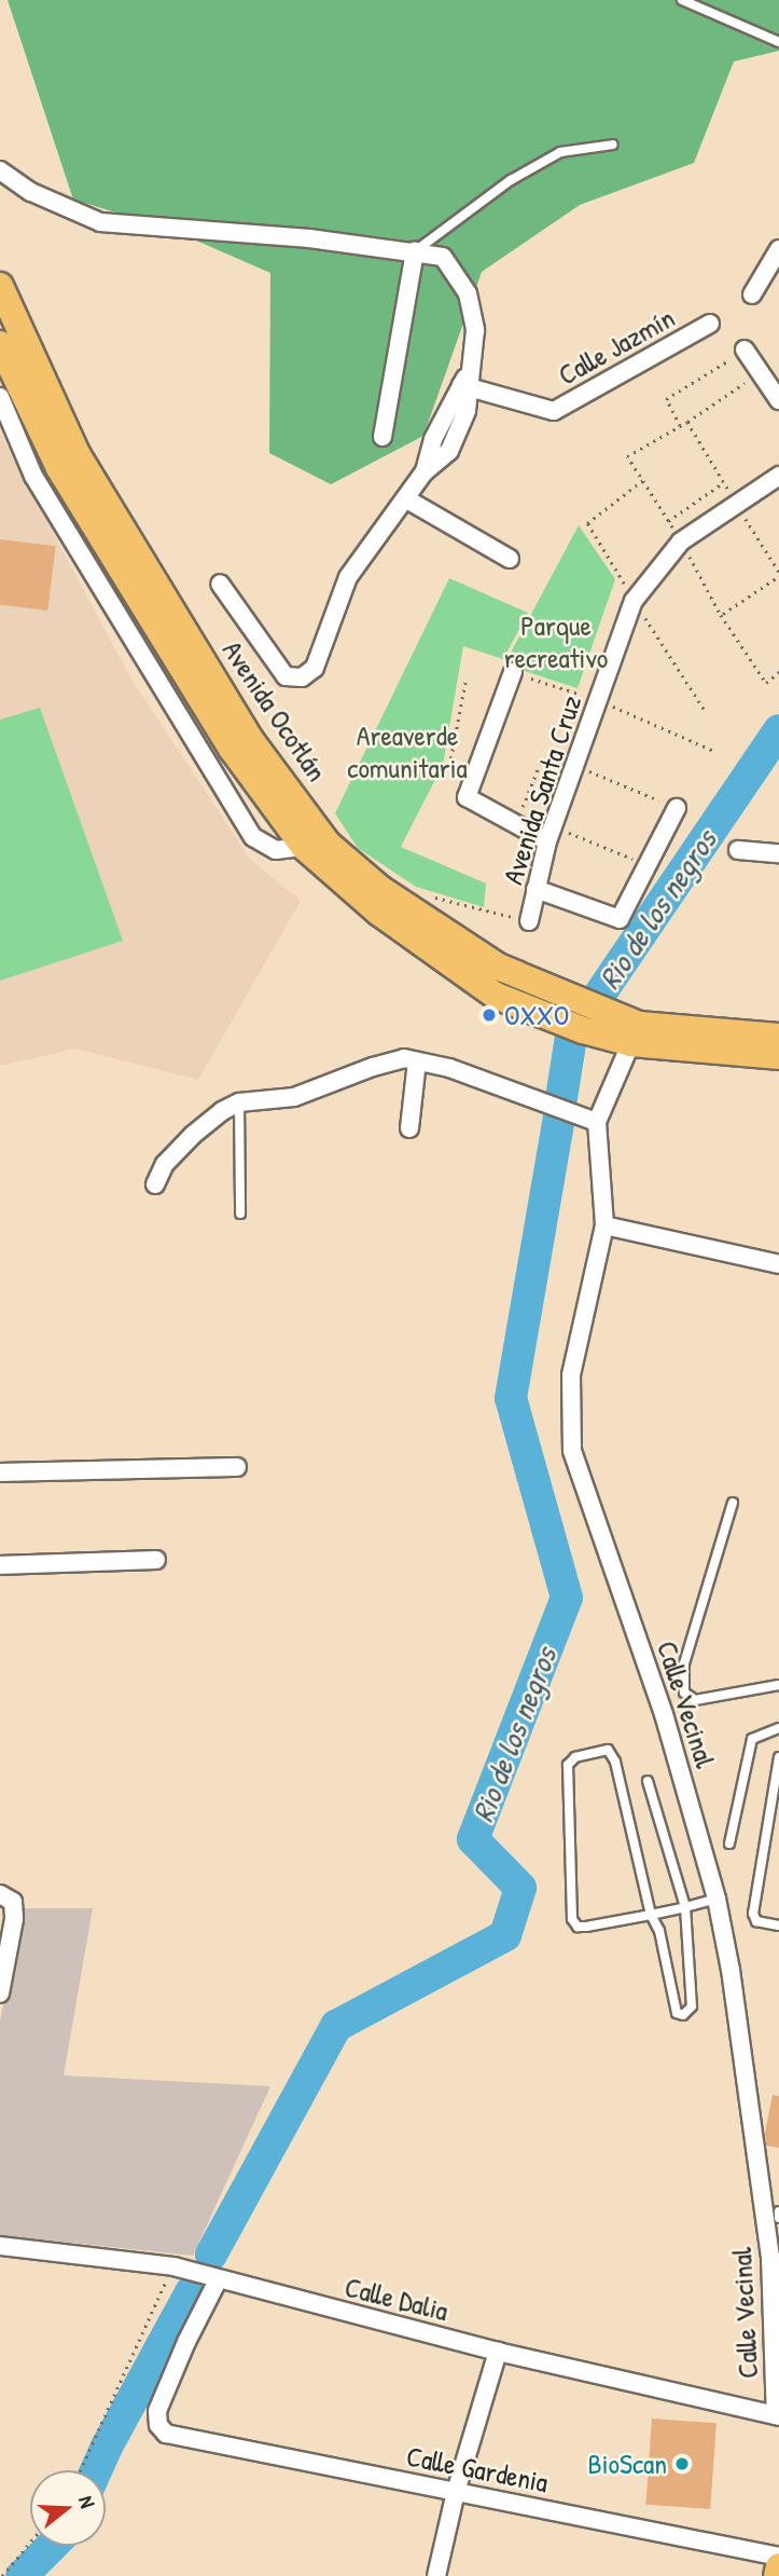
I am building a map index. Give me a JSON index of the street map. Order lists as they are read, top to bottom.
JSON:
{
  "streets": {
    "main road": ["Avenida Ocotlán"],
    "street": [
      "Calle Jazmín",
      "Avenida Santa Cruz",
      "Calle Vecinal",
      "Calle Dalia",
      "Calle Gardenia"
    ]
  },
  "crossings": [
    ["Avenida Ocotlán", "Calle Vecinal"],
    ["Calle Vecinal", "Calle Dalia"],
    ["Calle Dalia", "Calle Gardenia"]
  ],
  "water": ["Rio de los negros"],
  "parks": ["Parque recreativo", "Areaverde comunitaria"],
  "places": ["OXXO", "BioScan"],
  "north": "right"
}
